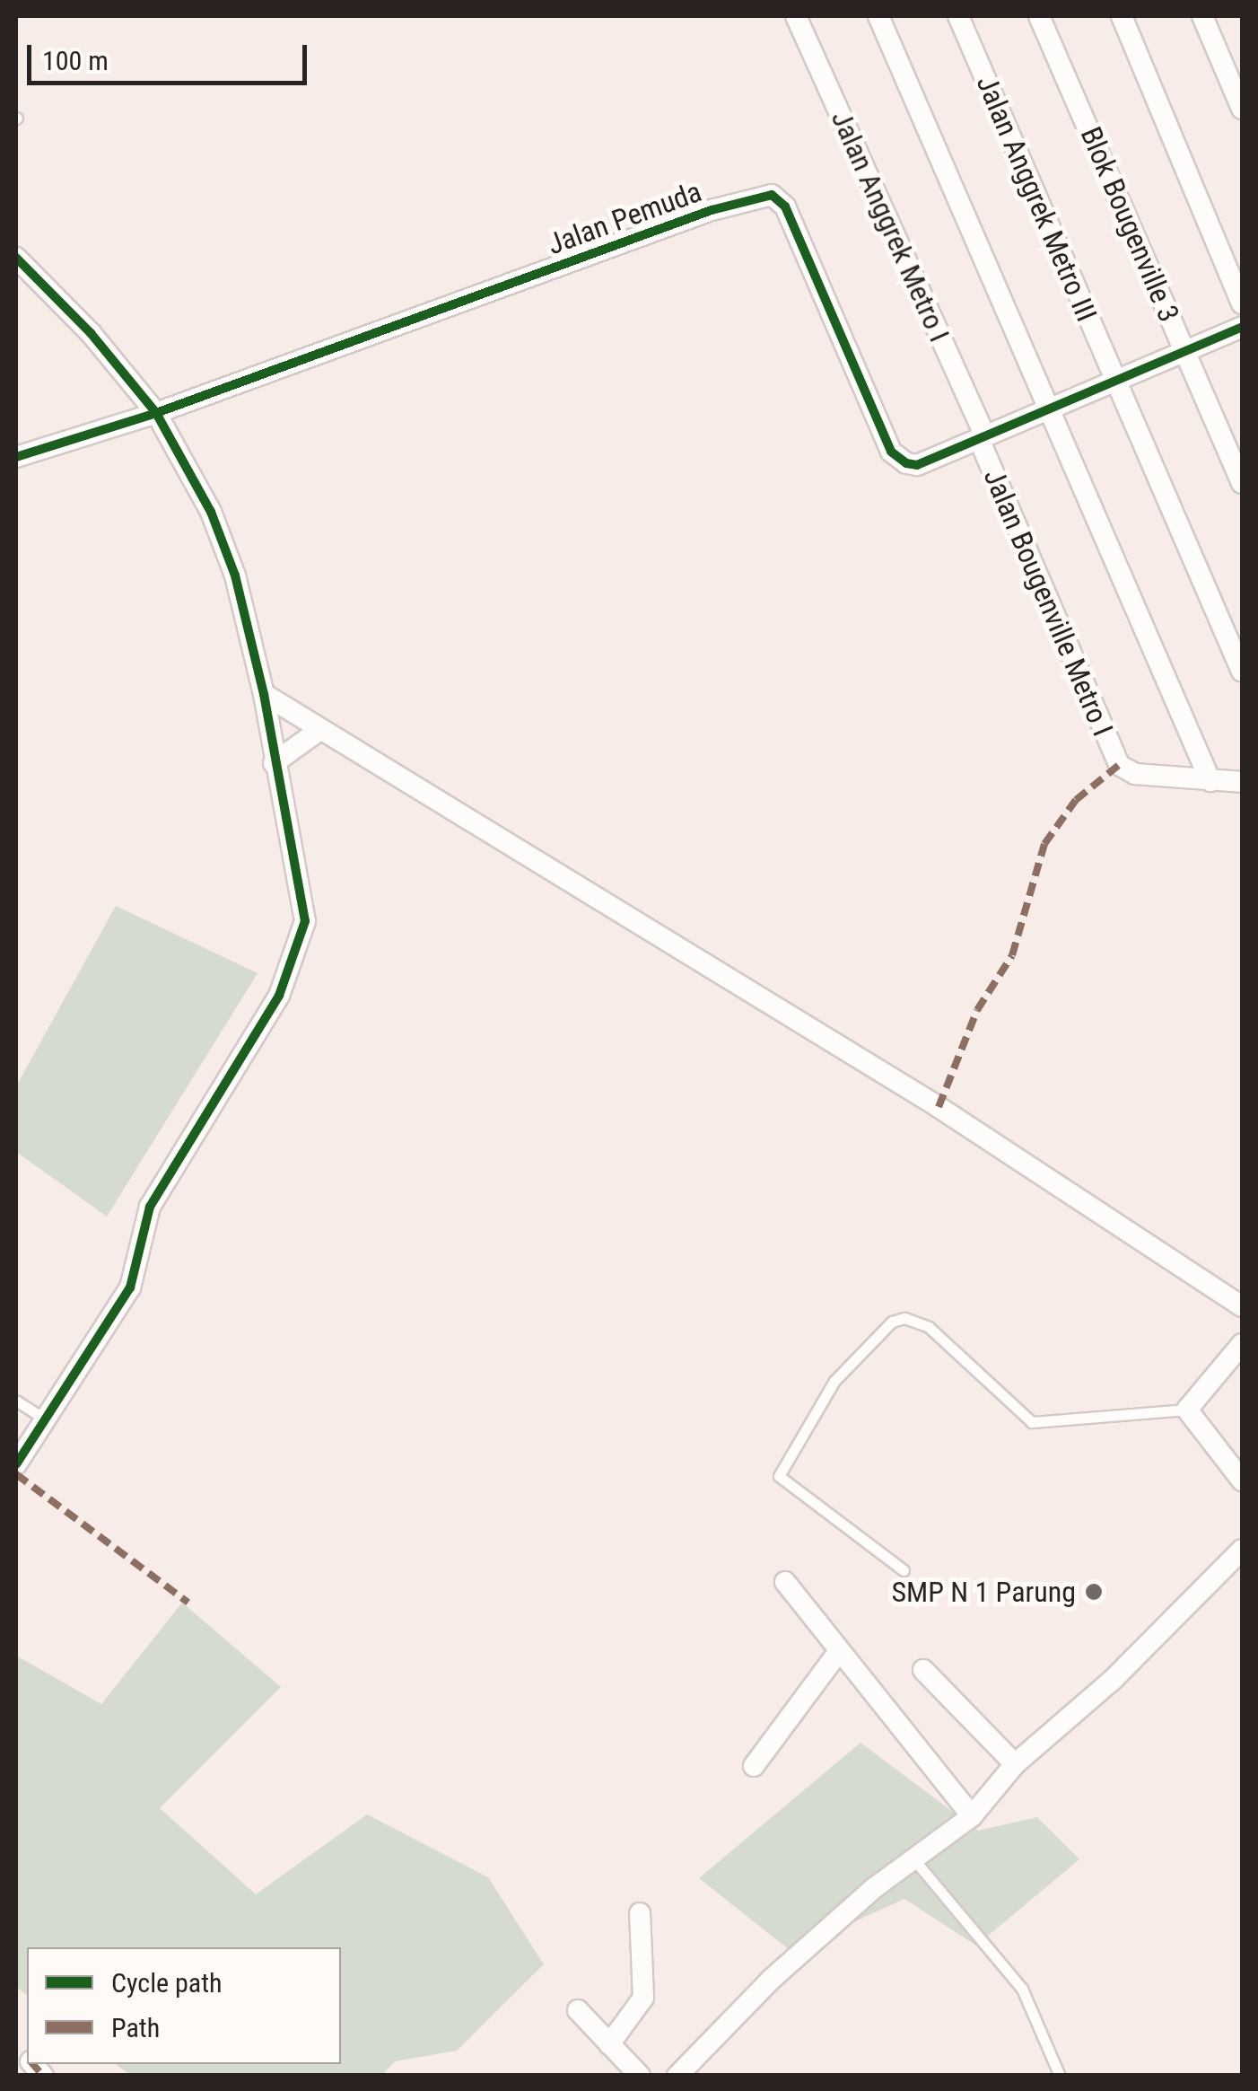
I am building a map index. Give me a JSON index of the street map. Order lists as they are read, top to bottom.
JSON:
{
  "streets": {
    "street": [
      "Jalan Anggrek Metro III",
      "Jalan Pemuda",
      "Blok Bougenville 3",
      "Jalan Anggrek Metro I",
      "Jalan Bougenville Metro I"
    ]
  },
  "crossings": [
    ["Jalan Anggrek Metro III", "Jalan Pemuda"],
    ["Jalan Pemuda", "Blok Bougenville 3"],
    ["Jalan Pemuda", "Jalan Anggrek Metro I"],
    ["Jalan Pemuda", "Jalan Bougenville Metro I"],
    ["Jalan Anggrek Metro I", "Jalan Bougenville Metro I"]
  ],
  "places": ["SMP N 1 Parung"],
  "legend": ["Cycle path", "Path"],
  "scale_bar": "100 m"
}
